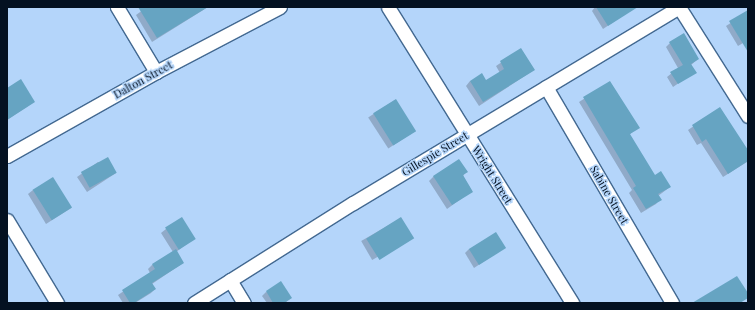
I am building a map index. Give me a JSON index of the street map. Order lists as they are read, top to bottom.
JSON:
{
  "streets": {
    "street": [
      "Dalton Street",
      "Gillespie Street",
      "Wright Street",
      "Sabine Street"
    ]
  },
  "crossings": [
    ["Gillespie Street", "Wright Street"],
    ["Gillespie Street", "Sabine Street"]
  ]
}
